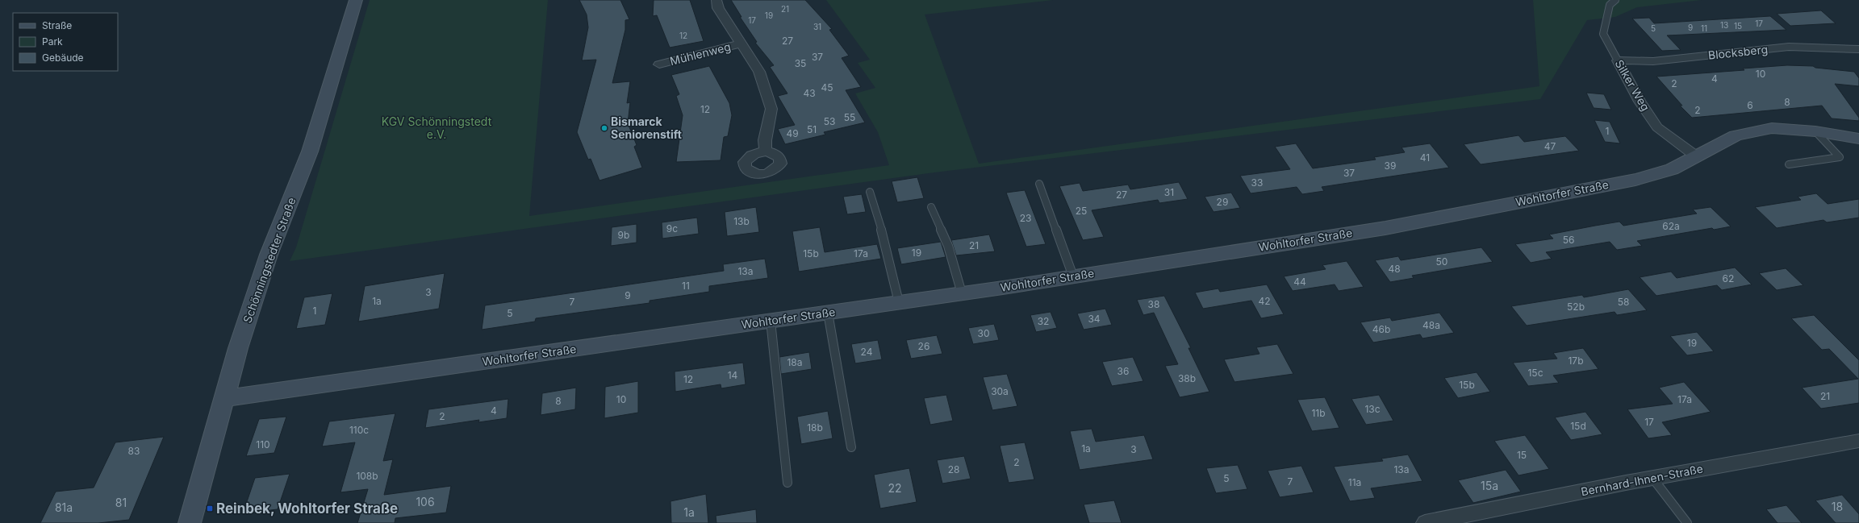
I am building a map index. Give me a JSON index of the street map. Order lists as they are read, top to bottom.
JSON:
{
  "streets": {
    "street": [
      "Blocksberg",
      "Mühlenweg",
      "Silker Weg",
      "Wohltorfer Straße",
      "Schönningstedter Straße",
      "Bernhard-Ihnen-Straße"
    ]
  },
  "crossings": [
    ["Blocksberg", "Silker Weg"],
    ["Silker Weg", "Wohltorfer Straße"],
    ["Wohltorfer Straße", "Schönningstedter Straße"]
  ],
  "parks": ["KGV Schönningstedt e.V."],
  "places": {
    "other": ["Bismarck Seniorenstift"],
    "transit": ["Reinbek, Wohltorfer Straße"]
  },
  "house_numbers": [
    "21",
    "19",
    "17",
    "17",
    "13",
    "15",
    "31",
    "9",
    "5",
    "11",
    "12",
    "27",
    "37",
    "35",
    "10",
    "4",
    "2",
    "45",
    "43",
    "8",
    "6",
    "12",
    "2",
    "55",
    "53",
    "51",
    "1",
    "49",
    "47",
    "41",
    "39",
    "37",
    "33",
    "31",
    "27",
    "29",
    "25",
    "23",
    "13b",
    "62a",
    "9c",
    "9b",
    "56",
    "21",
    "19",
    "15b",
    "17a",
    "50",
    "48",
    "13a",
    "62",
    "44",
    "11",
    "3",
    "9",
    "1a",
    "42",
    "7",
    "58",
    "38",
    "52b",
    "1",
    "5",
    "34",
    "32",
    "48a",
    "46b",
    "30",
    "19",
    "26",
    "24",
    "17b",
    "18a",
    "36",
    "15c",
    "14",
    "38b",
    "12",
    "15b",
    "30a",
    "21",
    "10",
    "17a",
    "8",
    "13c",
    "4",
    "11b",
    "2",
    "17",
    "15d",
    "18b",
    "110c",
    "110",
    "1a",
    "3",
    "83",
    "15",
    "2",
    "28",
    "13a",
    "108b",
    "5",
    "7",
    "11a",
    "15a",
    "22",
    "106",
    "81",
    "18",
    "81a",
    "1a"
  ],
  "legend": ["Straße", "Park", "Gebäude"]
}
